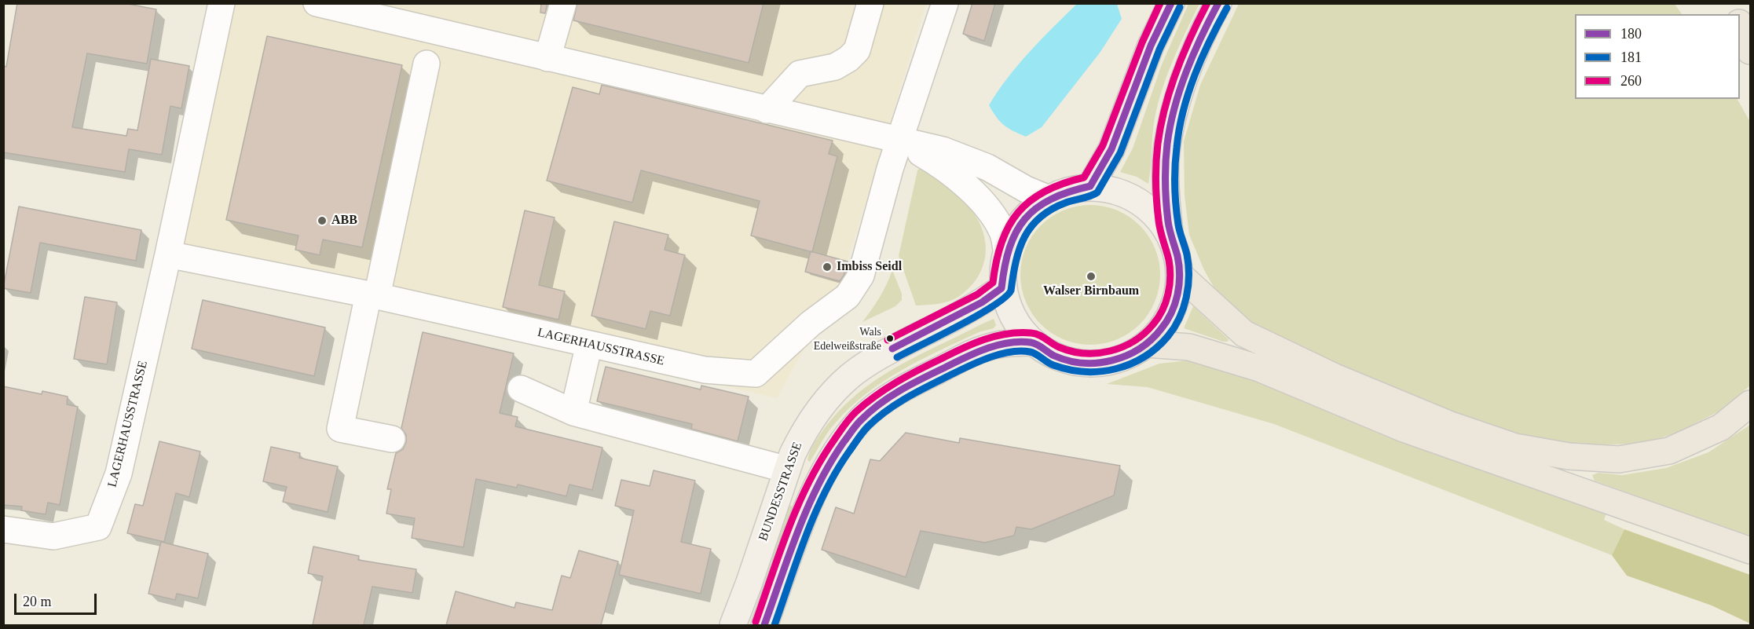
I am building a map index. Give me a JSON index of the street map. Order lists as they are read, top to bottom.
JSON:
{
  "streets": {
    "main road": ["BUNDESSTRASSE"],
    "street": ["LAGERHAUSSTRASSE"]
  },
  "places": [
    "ABB",
    "Imbiss Seidl",
    "Walser Birnbaum",
    "Wals Edelweißstraße"
  ],
  "lines": ["transit line 180", "transit line 260", "transit line 181"],
  "legend": ["180", "181", "260"],
  "scale_bar": "20 m"
}
